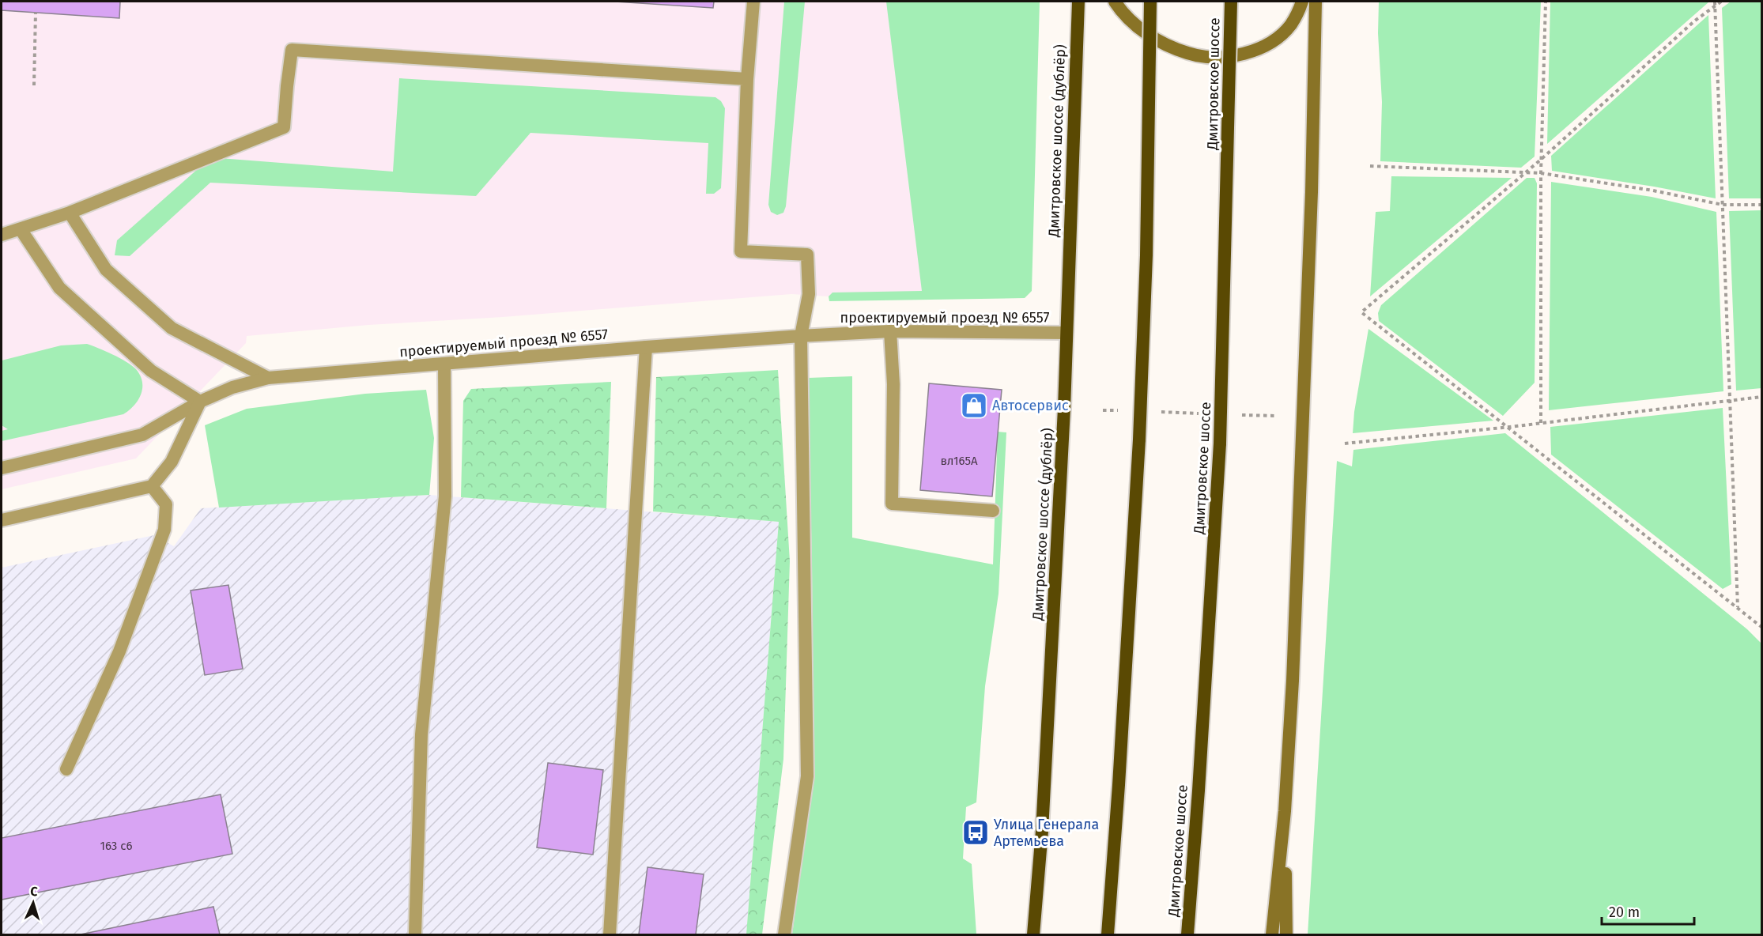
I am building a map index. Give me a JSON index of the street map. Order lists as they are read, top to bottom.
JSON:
{
  "streets": {
    "highway": ["Дмитровское шоссе", "Дмитровское шоссе (дублёр)"],
    "street": ["проектируемый проезд № 6557"]
  },
  "crossings": [
    ["Дмитровское шоссе (дублёр)", "проектируемый проезд № 6557"]
  ],
  "places": {
    "shop": ["Автосервис"],
    "bus stop": ["Улица Генерала Артемьева"]
  },
  "house_numbers": ["вл165А", "163 с6"],
  "scale_bar": "20 m",
  "north": "top"
}
